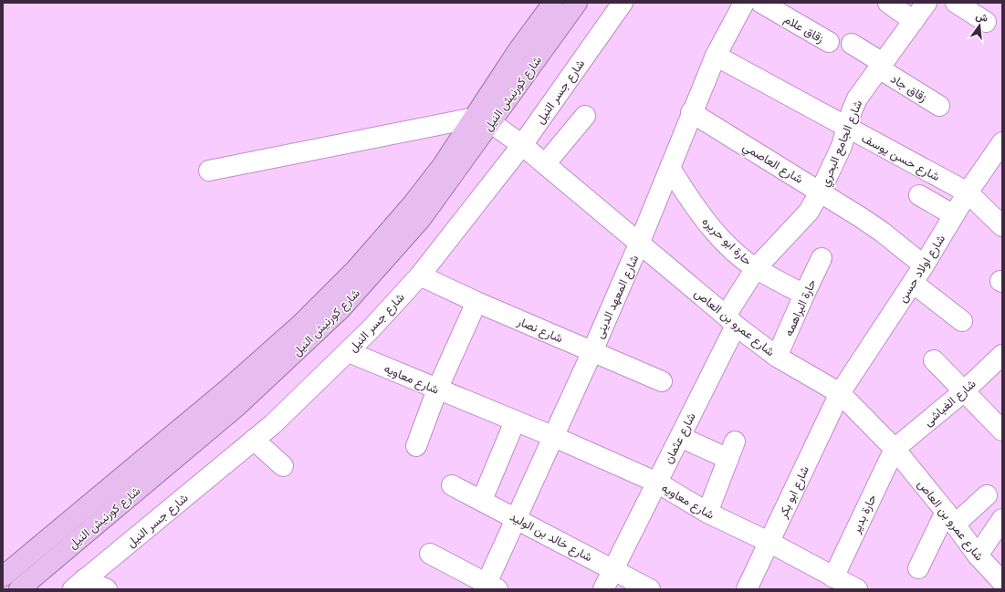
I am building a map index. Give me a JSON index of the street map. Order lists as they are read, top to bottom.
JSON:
{
  "streets": {
    "main road": ["شارع كورنيش النيل"],
    "street": [
      "زقاق علام",
      "زقاق جاد",
      "شارع جسر النيل",
      "شارع الجامع البحري",
      "شارع حسن يوسف",
      "شارع العاصمي",
      "حارة ابو حريره",
      "شارع اولاد حسن",
      "شارع المعهد الدينى",
      "حارة البراهمه",
      "شارع عمرو بن العاص",
      "شارع نصار",
      "شارع معاويه",
      "شارع الغباشى",
      "شارع عثمان",
      "شارع ابو بكر",
      "حارة بدير",
      "شارع خالد بن الوليد"
    ]
  },
  "crossings": [
    ["زقاق جاد", "شارع الجامع البحري"],
    ["شارع جسر النيل", "شارع عمرو بن العاص"],
    ["شارع جسر النيل", "شارع نصار"],
    ["شارع جسر النيل", "شارع معاويه"],
    ["شارع كورنيش النيل", "شارع عمرو بن العاص"],
    ["شارع الجامع البحري", "شارع حسن يوسف"],
    ["شارع الجامع البحري", "شارع العاصمي"],
    ["شارع الجامع البحري", "حارة ابو حريره"],
    ["شارع الجامع البحري", "شارع عمرو بن العاص"],
    ["شارع الجامع البحري", "شارع عثمان"],
    ["شارع حسن يوسف", "شارع اولاد حسن"],
    ["شارع حسن يوسف", "شارع المعهد الدينى"],
    ["شارع العاصمي", "شارع اولاد حسن"],
    ["شارع العاصمي", "شارع المعهد الدينى"],
    ["حارة ابو حريره", "شارع المعهد الدينى"],
    ["حارة ابو حريره", "حارة البراهمه"],
    ["شارع اولاد حسن", "شارع عمرو بن العاص"],
    ["شارع اولاد حسن", "شارع ابو بكر"],
    ["شارع المعهد الدينى", "شارع عمرو بن العاص"],
    ["شارع المعهد الدينى", "شارع نصار"],
    ["شارع المعهد الدينى", "شارع معاويه"],
    ["شارع المعهد الدينى", "شارع خالد بن الوليد"],
    ["حارة البراهمه", "شارع عمرو بن العاص"],
    ["شارع عمرو بن العاص", "شارع الغباشى"],
    ["شارع عمرو بن العاص", "شارع عثمان"],
    ["شارع عمرو بن العاص", "شارع ابو بكر"],
    ["شارع عمرو بن العاص", "حارة بدير"],
    ["شارع معاويه", "شارع عثمان"],
    ["شارع معاويه", "شارع ابو بكر"],
    ["شارع معاويه", "حارة بدير"],
    ["شارع الغباشى", "حارة بدير"],
    ["شارع عثمان", "شارع خالد بن الوليد"]
  ],
  "north": "top"
}
